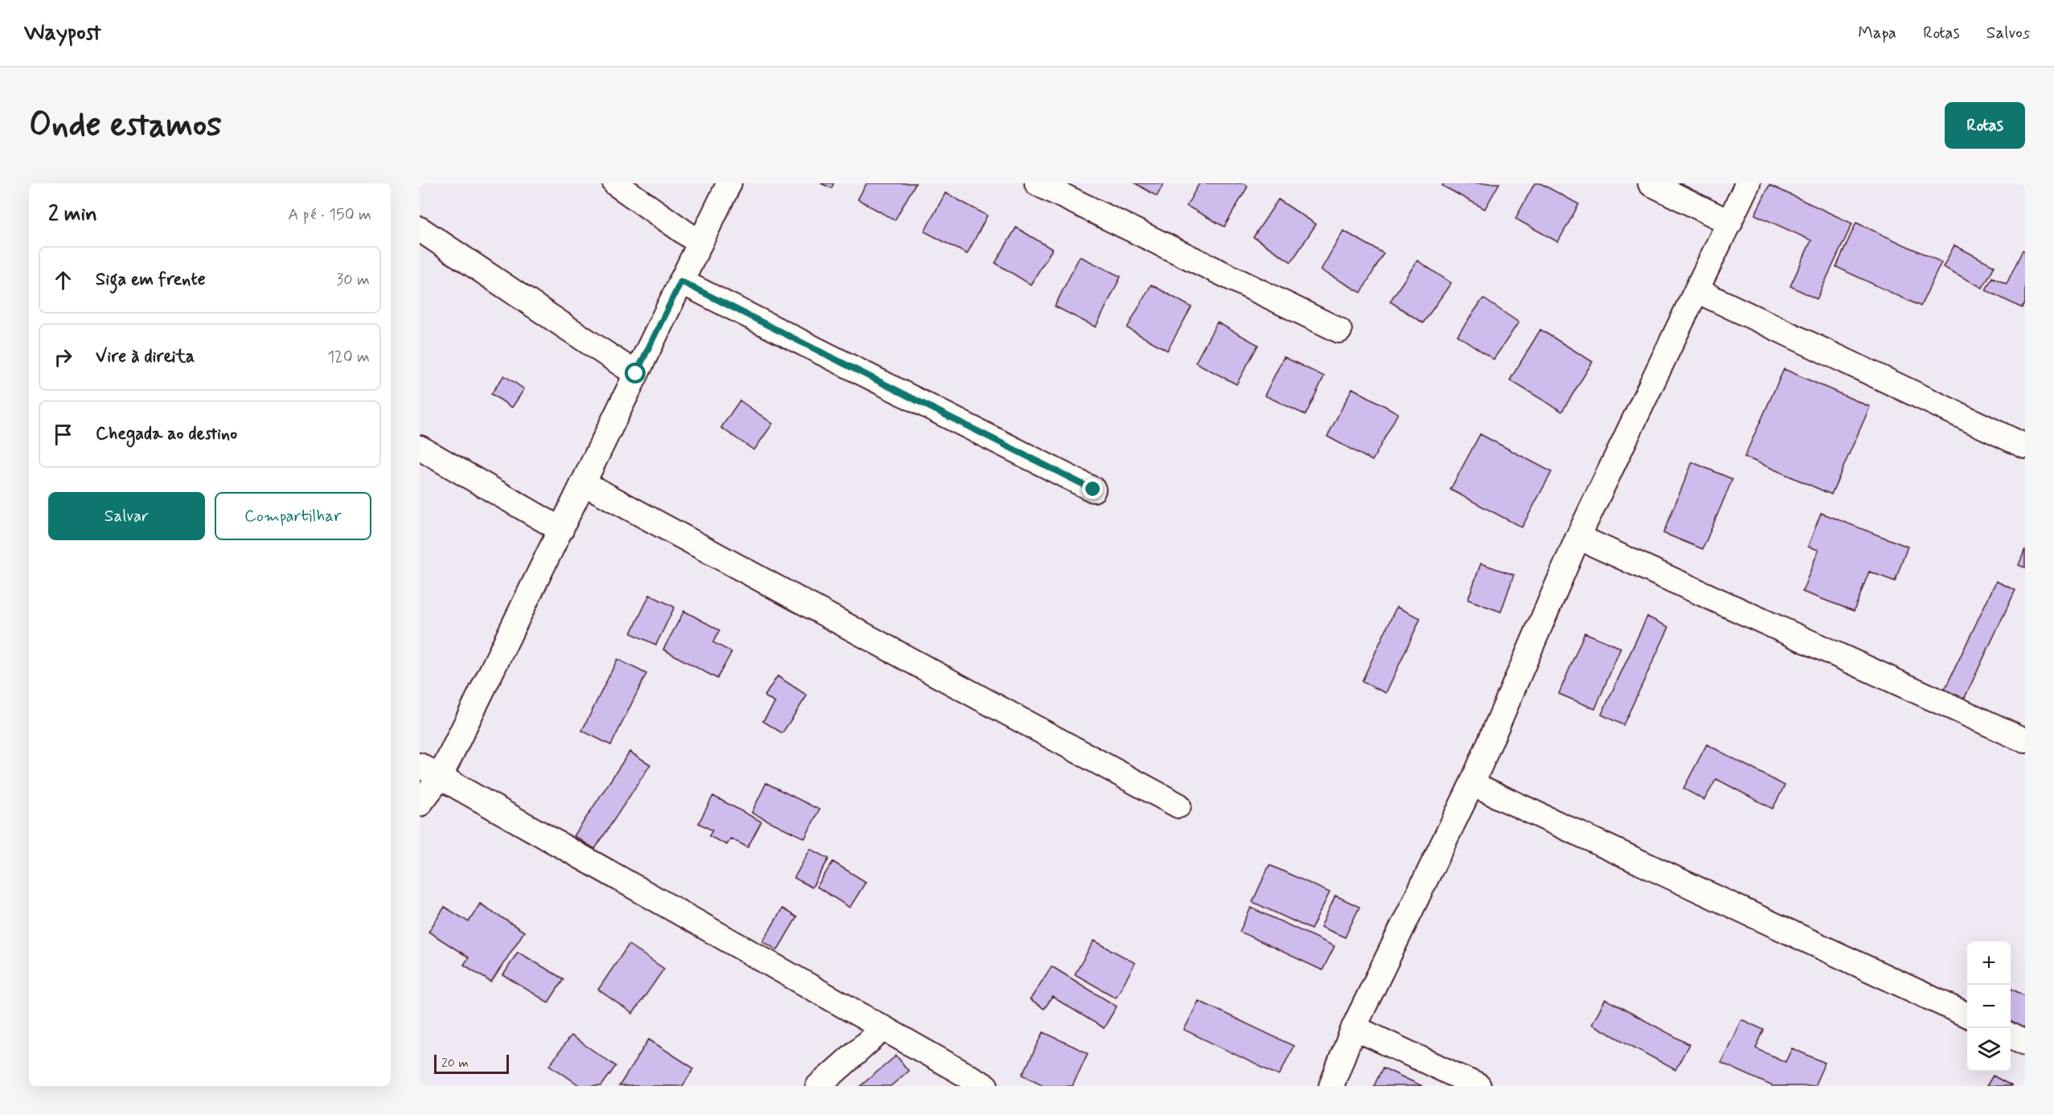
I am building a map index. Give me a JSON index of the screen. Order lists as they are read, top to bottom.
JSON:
{
  "scale_bar": "20 m",
  "page": {
    "header": "Waypost",
    "nav": ["Mapa", "Rotas", "Salvos"],
    "buttons": [
      "Rotas",
      ["Salvar", "Compartilhar"]
    ],
    "title": "Onde estamos",
    "heading": ["2 min", "A pé · 150 m"],
    "list": [
      ["Siga em frente", "30 m"],
      ["Vire à direita", "120 m"],
      "Chegada ao destino"
    ],
    "map_buttons": ["+", "−"],
    "scale": "20 m"
  }
}
